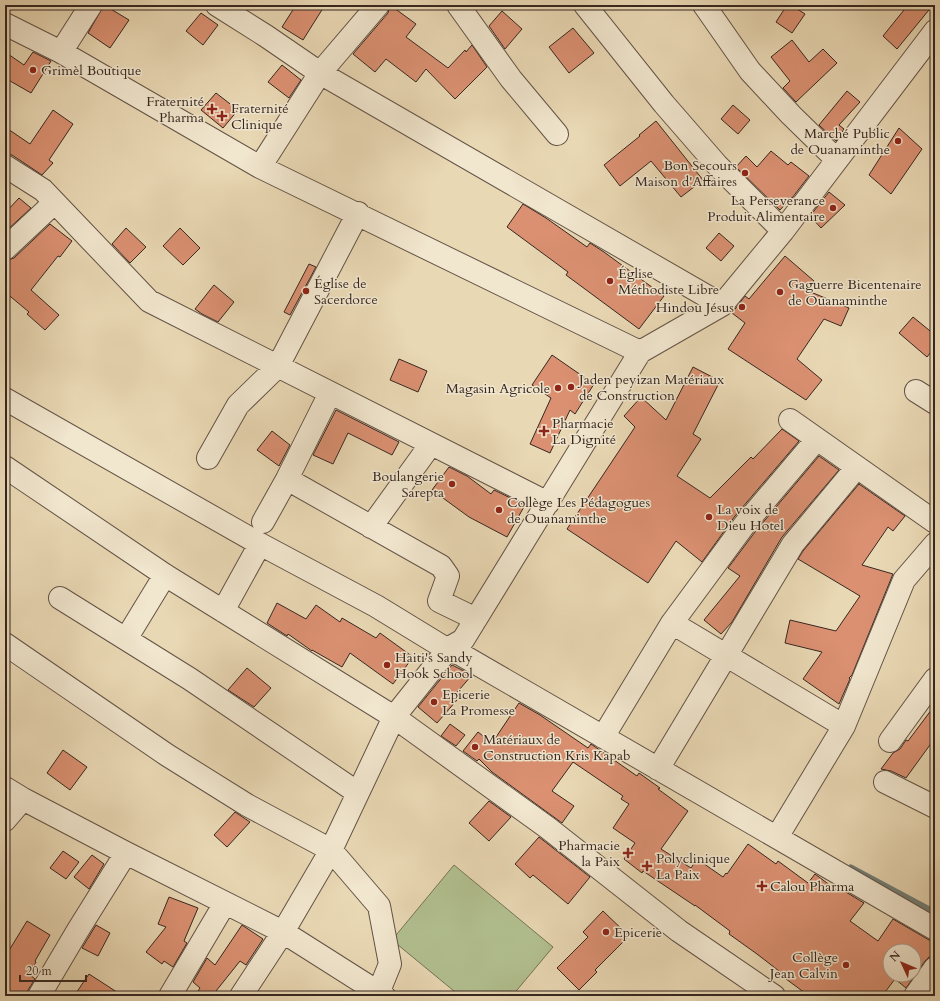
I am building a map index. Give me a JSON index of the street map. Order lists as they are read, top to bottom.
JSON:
{
  "places": {
    "other": [
      "Grimèl Boutique",
      "Marché Public de Ouanaminthe",
      "Bon Secours Maison d'Affaires",
      "La Perseverance Produit Alimentaire",
      "Église Méthodiste Libre",
      "Église de Sacerdorce",
      "Gaguerre Bicentenaire de Ouanaminthe",
      "Hindou Jésus",
      "Jaden peyizan Matériaux de Construction",
      "Magasin Agricole",
      "Boulangerie Sarepta",
      "Collège Les Pédagogues de Ouanaminthe",
      "La voix de Dieu Hotel",
      "Haiti's Sandy Hook School",
      "Epicerie La Promesse",
      "Matériaux de Construction Kris Kapab",
      "Epicerie",
      "Collège Jean Calvin"
    ],
    "health": [
      "Fraternité Pharma",
      "Fraternité Clinique",
      "Pharmacie La Dignité",
      "Pharmacie la Paix",
      "Polyclinique La Paix",
      "Calou Pharma"
    ]
  },
  "scale_bar": "20 m",
  "north": "top left"
}
